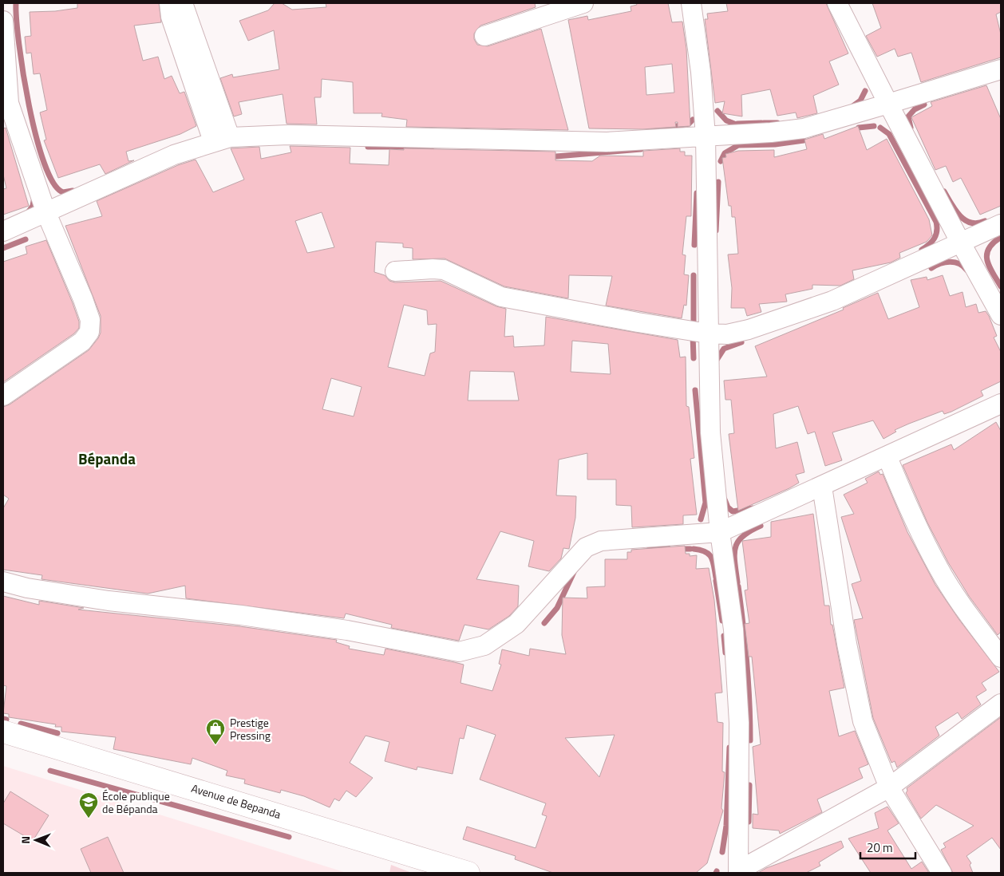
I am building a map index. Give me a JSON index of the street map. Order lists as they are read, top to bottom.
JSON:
{
  "streets": {
    "main road": ["Avenue de Bepanda"]
  },
  "districts": ["Bépanda"],
  "places": {
    "shop": ["Prestige Pressing"],
    "school or university": ["École publique de Bépanda"]
  },
  "scale_bar": "20 m",
  "north": "left"
}
